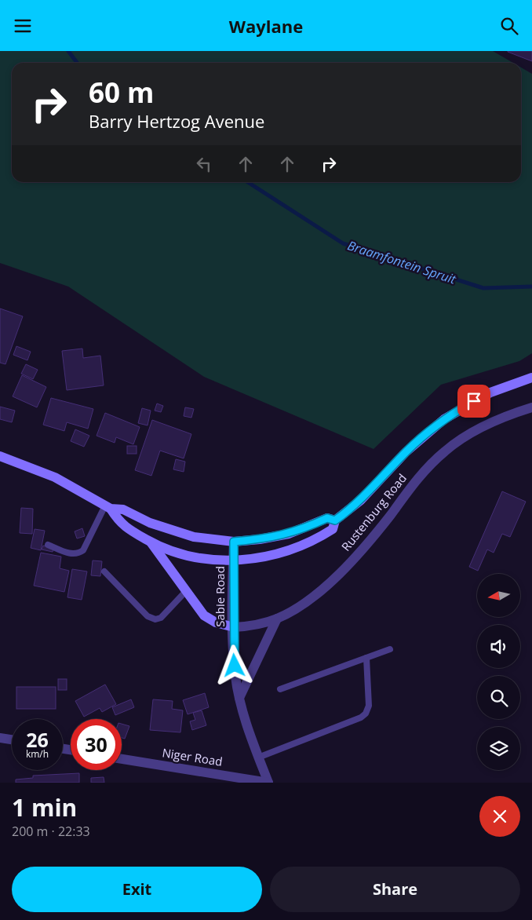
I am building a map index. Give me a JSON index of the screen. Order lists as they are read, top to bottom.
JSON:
{
  "streets": {
    "street": ["Rustenburg Road", "Sabie Road", "Niger Road"]
  },
  "crossings": [
    ["Rustenburg Road", "Sabie Road"],
    ["Sabie Road", "Niger Road"]
  ],
  "water": ["Braamfontein Spruit"],
  "north": "left",
  "page": {
    "header": "Waylane",
    "turn": ["60 m", "Barry Hertzog Avenue"],
    "speed": "26 km/h",
    "limit": "30",
    "heading": ["1 min", "200 m · 22:33"],
    "buttons": ["Exit", "Share"]
  }
}
